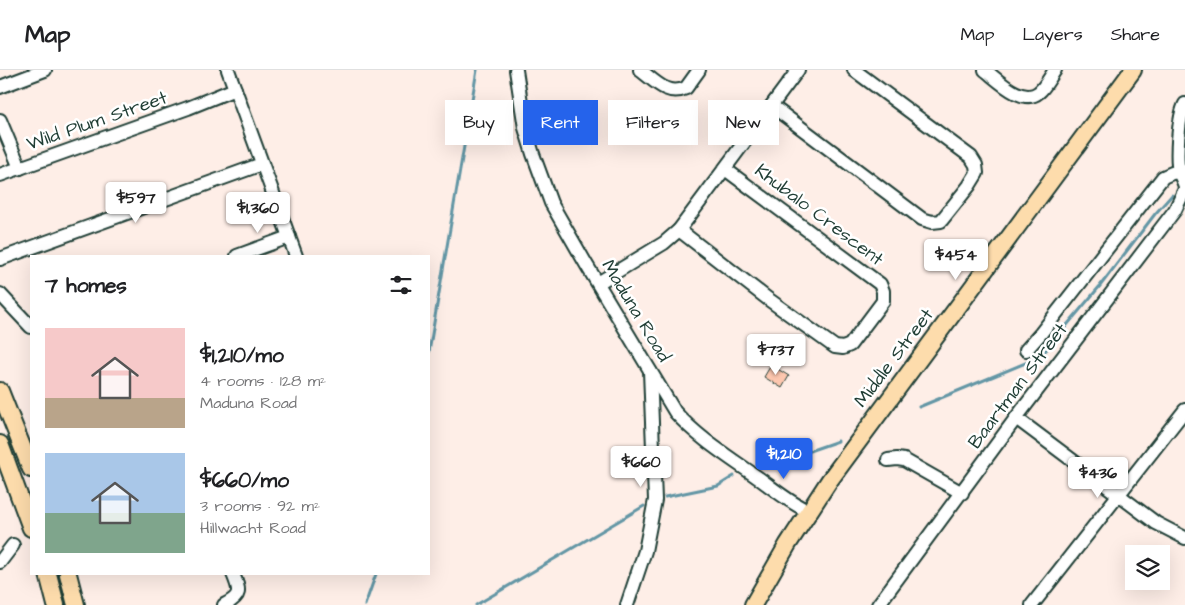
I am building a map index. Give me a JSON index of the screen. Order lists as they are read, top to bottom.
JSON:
{
  "streets": {
    "main road": ["Middle Street"],
    "street": [
      "Wild Plum Street",
      "Khubalo Crescent",
      "Maduna Road",
      "Baartman Street"
    ]
  },
  "crossings": [
    ["Maduna Road", "Middle Street"]
  ],
  "page": {
    "header": "Map",
    "nav": ["Map", "Layers", "Share"],
    "chip": [
      "Buy",
      "Rent",
      "Filters",
      "New"
    ],
    "price": [
      "$597",
      "$1,360",
      "$454",
      "$737",
      "$1,210",
      "$660",
      "$436"
    ],
    "heading": "7 homes",
    "list": [
      {
        "name": "$1,210/mo",
        "note": "4 rooms · 128 m² · Maduna Road"
      },
      {
        "name": "$660/mo",
        "note": "3 rooms · 92 m² · Hillwacht Road"
      }
    ]
  }
}
